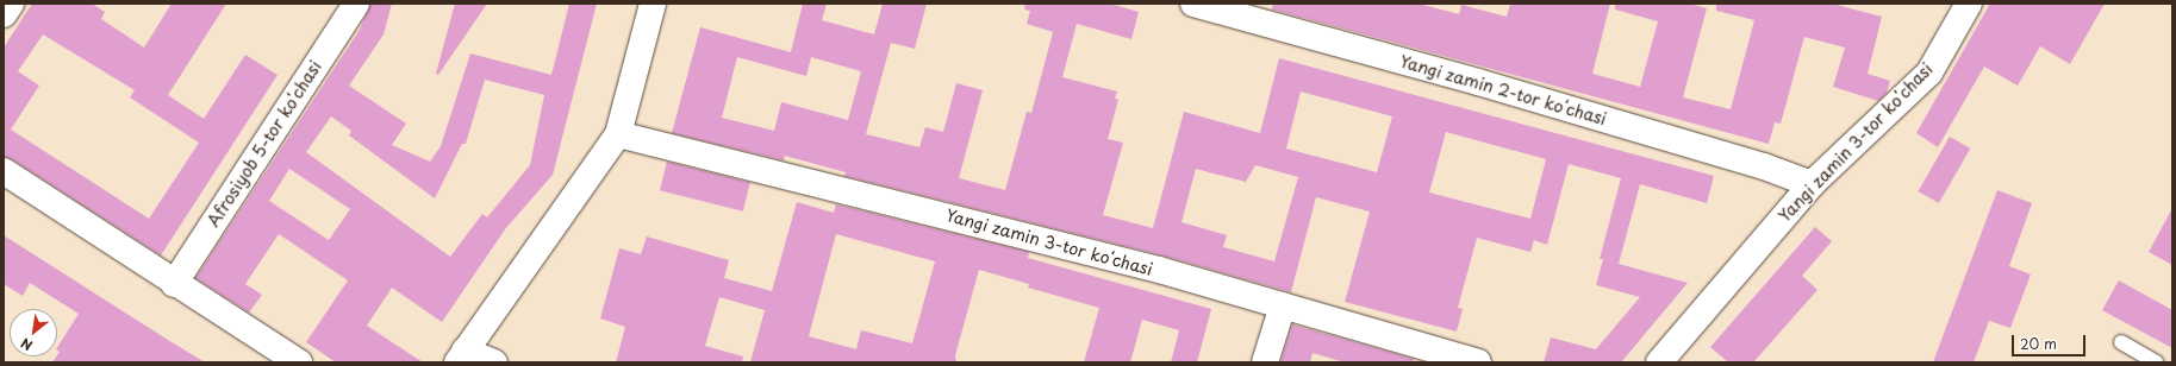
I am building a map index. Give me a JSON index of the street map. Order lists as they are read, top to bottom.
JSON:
{
  "streets": {
    "street": ["Yangi zamin 2-tor koʻchasi", "Yangi zamin 3-tor koʻchasi", "Afrosiyob 5-tor koʻchasi"]
  },
  "crossings": [
    ["Yangi zamin 2-tor koʻchasi", "Yangi zamin 3-tor koʻchasi"]
  ],
  "scale_bar": "20 m",
  "north": "bottom left"
}
